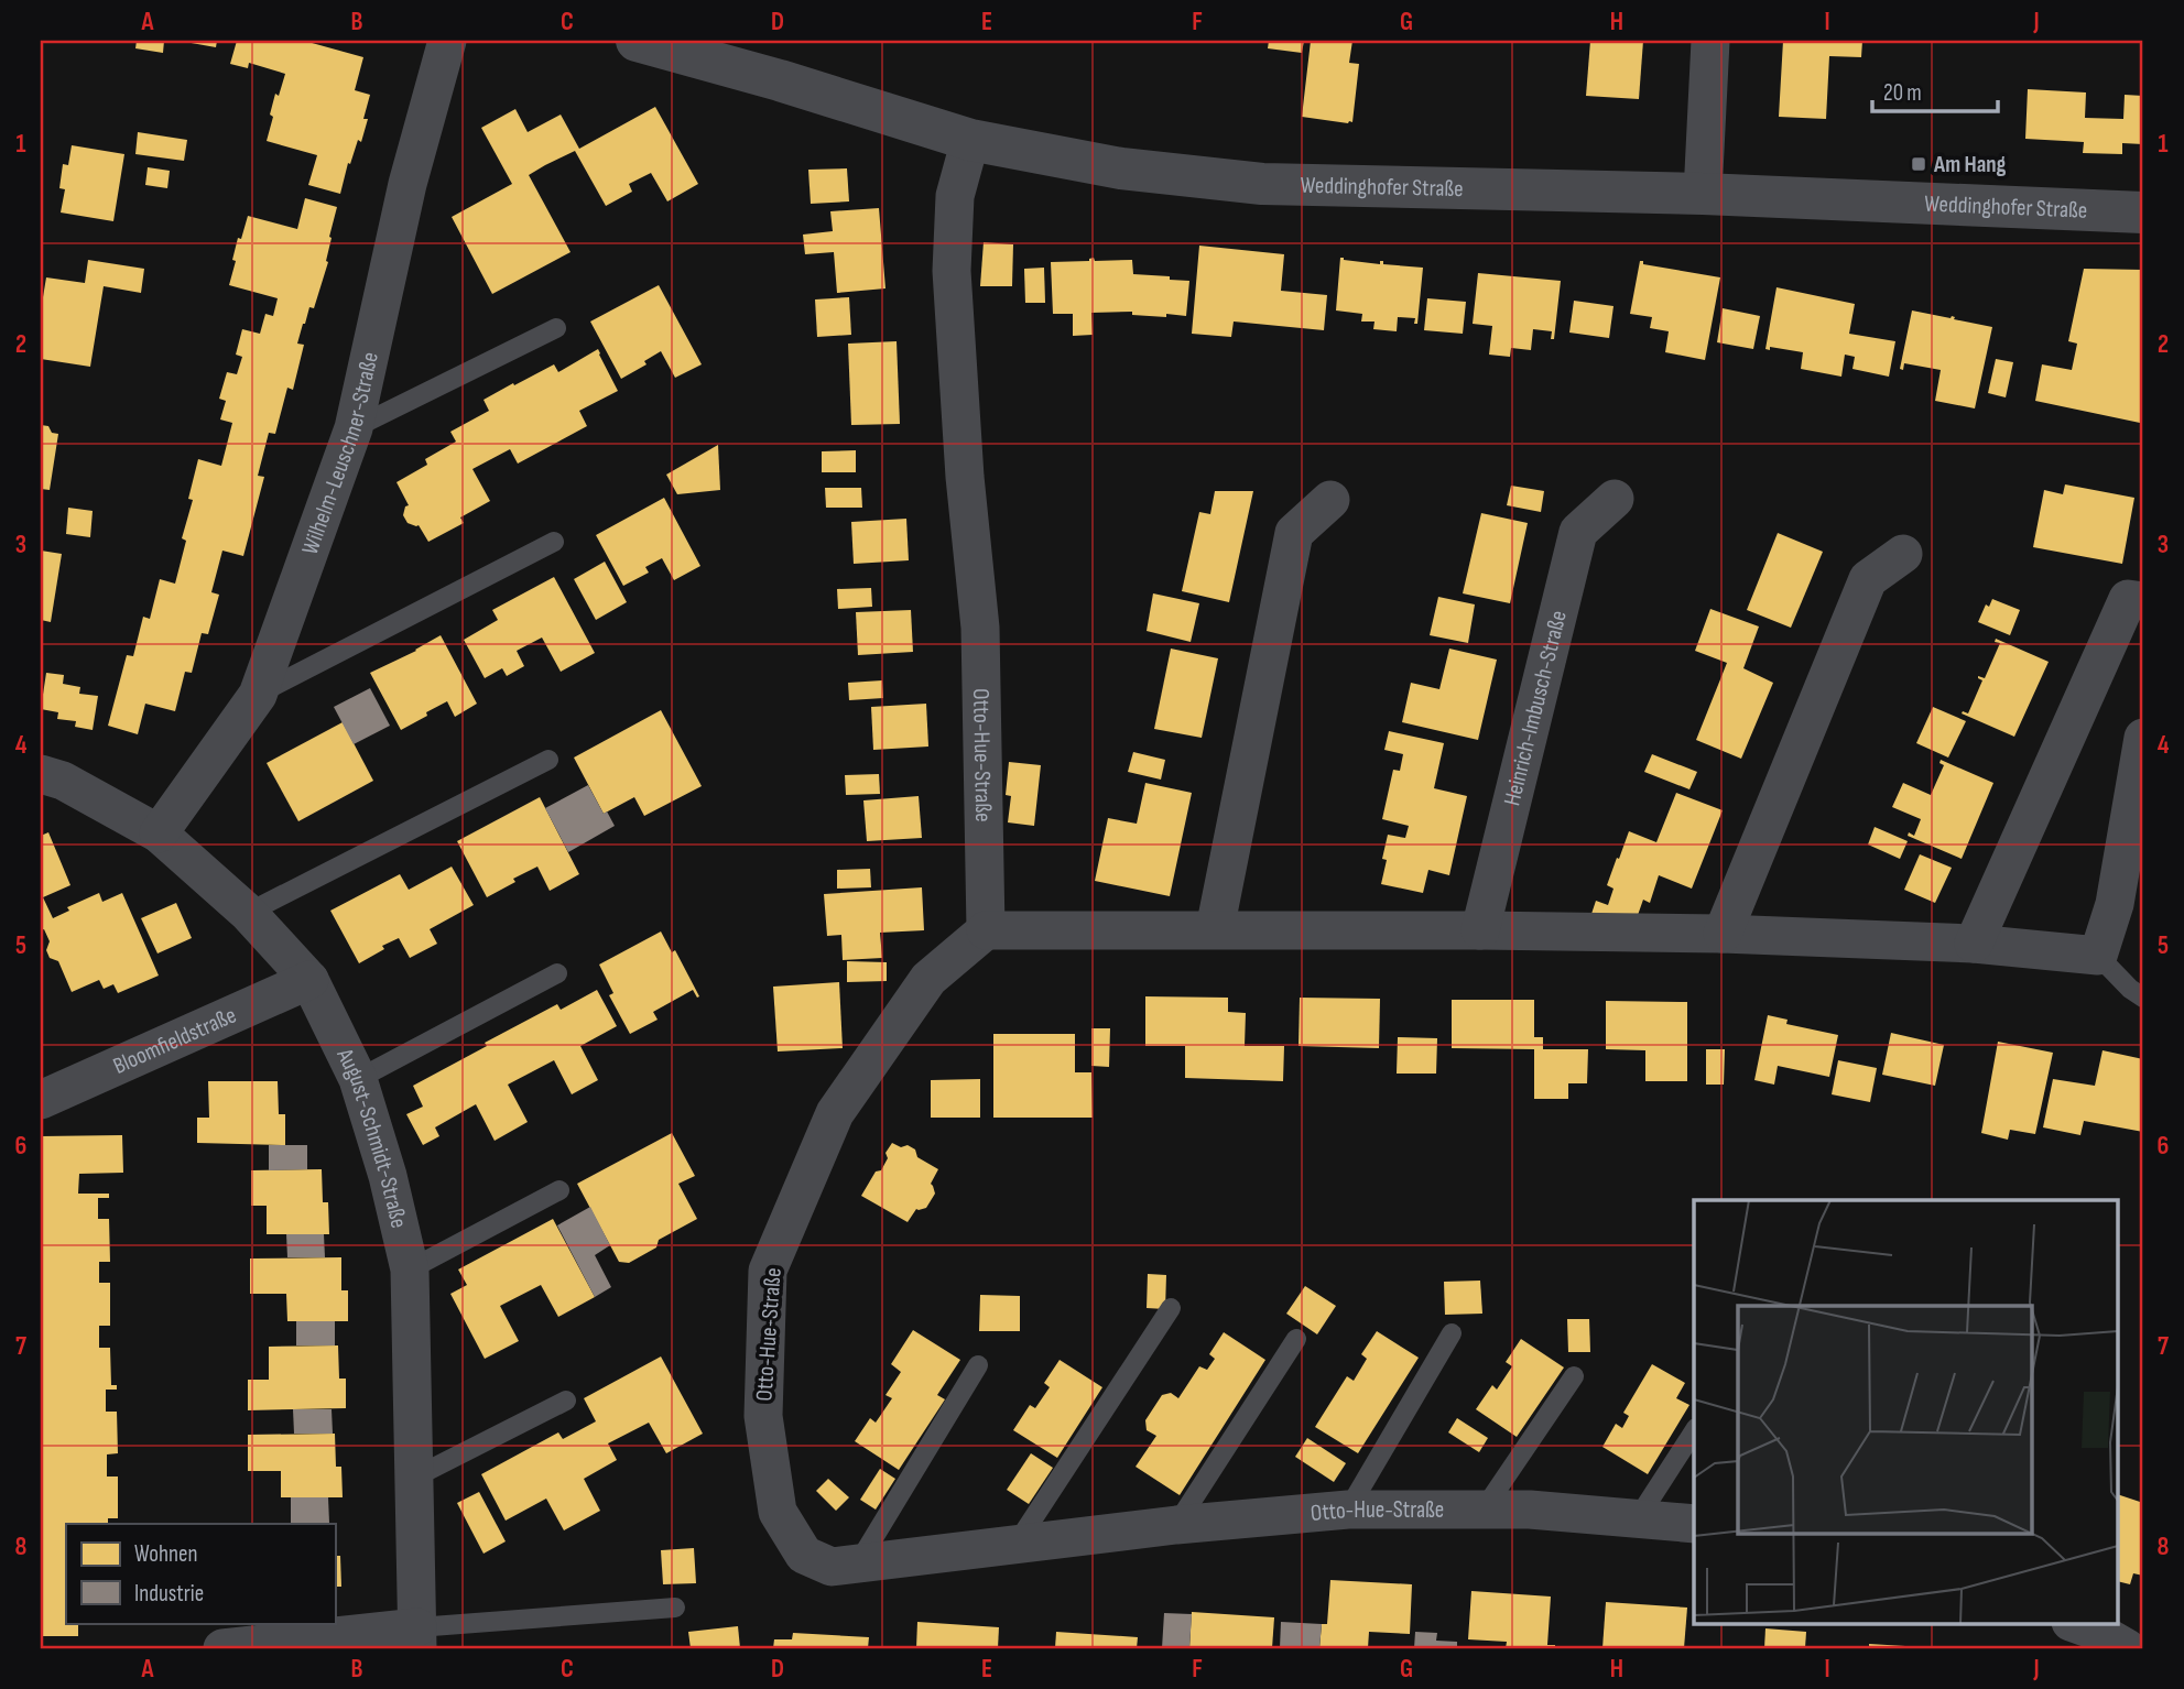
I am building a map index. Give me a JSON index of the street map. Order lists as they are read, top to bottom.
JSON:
{
  "streets": {
    "street": [
      "Weddinghofer Straße",
      "Wilhelm-Leuschner-Straße",
      "Heinrich-Imbusch-Straße",
      "Otto-Hue-Straße",
      "Bloomfieldstraße",
      "August-Schmidt-Straße"
    ]
  },
  "crossings": [
    ["Weddinghofer Straße", "Otto-Hue-Straße"],
    ["Wilhelm-Leuschner-Straße", "August-Schmidt-Straße"],
    ["Bloomfieldstraße", "August-Schmidt-Straße"]
  ],
  "places": {
    "transit": ["Am Hang"]
  },
  "legend": ["Wohnen", "Industrie"],
  "scale_bar": "20 m",
  "grid": {
    "columns": [
      "A",
      "B",
      "C",
      "D",
      "E",
      "F",
      "G",
      "H",
      "I",
      "J"
    ],
    "rows": [
      "1",
      "2",
      "3",
      "4",
      "5",
      "6",
      "7",
      "8"
    ]
  }
}
